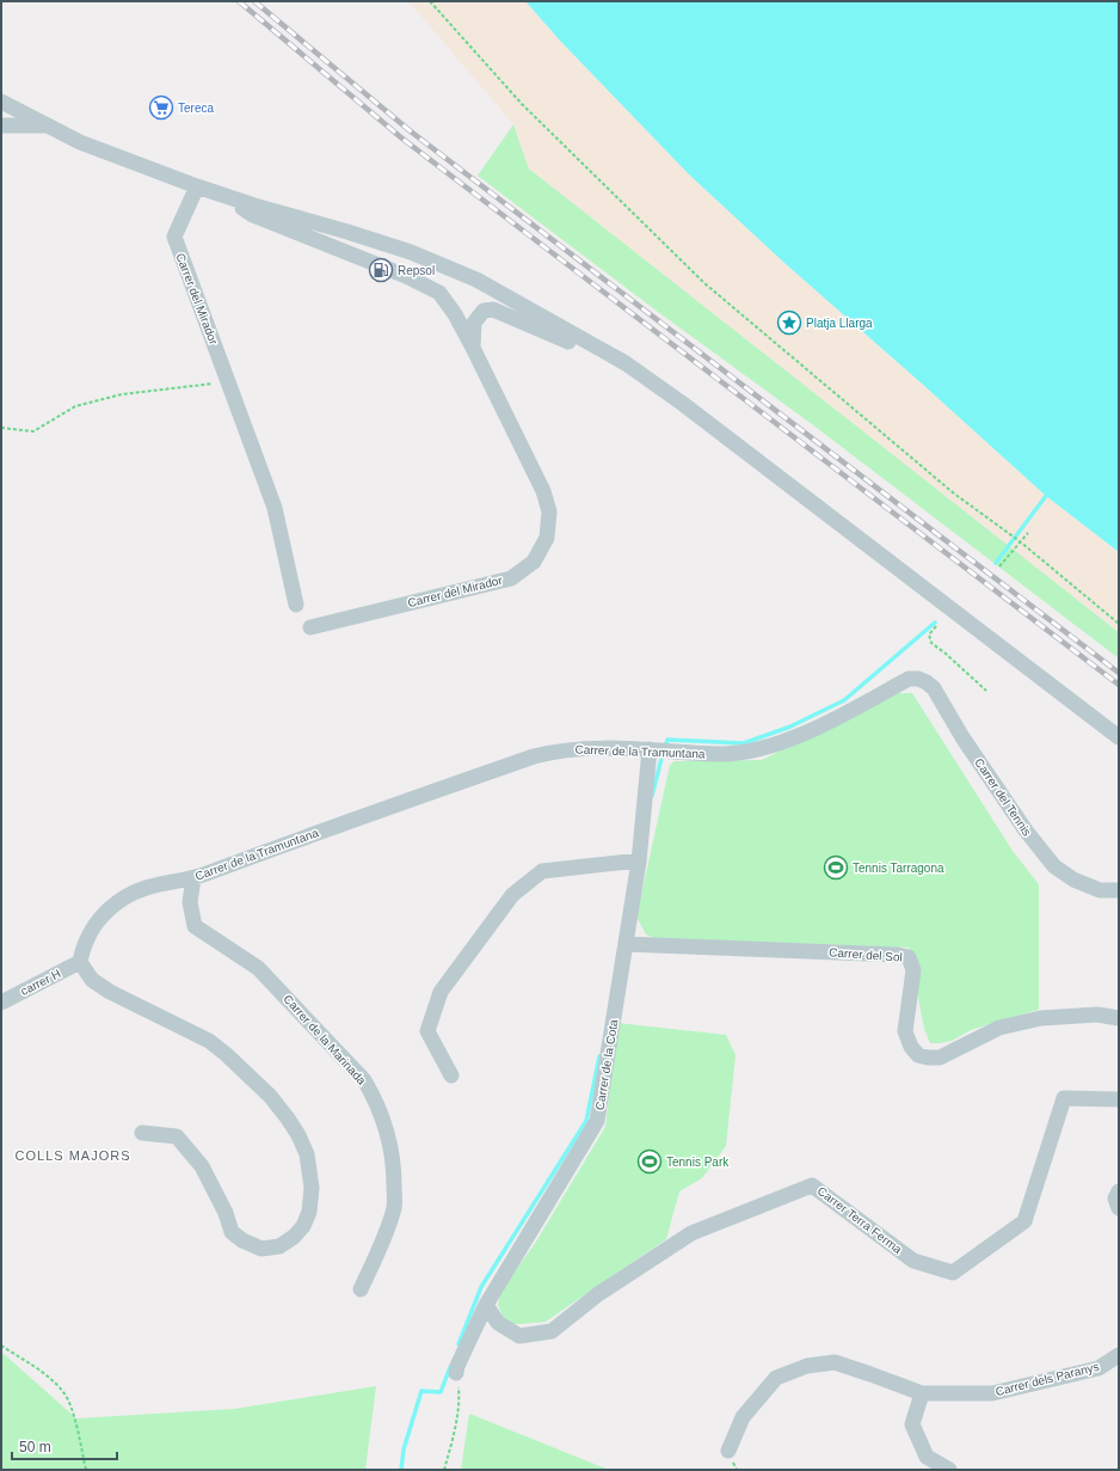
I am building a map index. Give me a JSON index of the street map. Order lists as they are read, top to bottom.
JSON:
{
  "streets": {
    "street": [
      "Carrer del Mirador",
      "Carrer de la Tramuntana",
      "Carrer del Tennis",
      "Carrer del Sol",
      "carrer H",
      "Carrer de la Marinada",
      "Carrer de la Cota",
      "Carrer Terra Ferma",
      "Carrer dels Paranys"
    ]
  },
  "crossings": [
    ["Carrer de la Tramuntana", "Carrer del Tennis"],
    ["Carrer de la Tramuntana", "carrer H"],
    ["Carrer de la Tramuntana", "Carrer de la Marinada"],
    ["Carrer de la Tramuntana", "Carrer de la Cota"],
    ["Carrer del Sol", "Carrer de la Cota"],
    ["Carrer de la Cota", "Carrer Terra Ferma"]
  ],
  "districts": ["COLLS MAJORS"],
  "places": {
    "supermarket": ["Tereca"],
    "fuel station": ["Repsol"],
    "place": ["Platja Llarga"],
    "sports": ["Tennis Tarragona", "Tennis Park"]
  },
  "scale_bar": "50 m"
}
